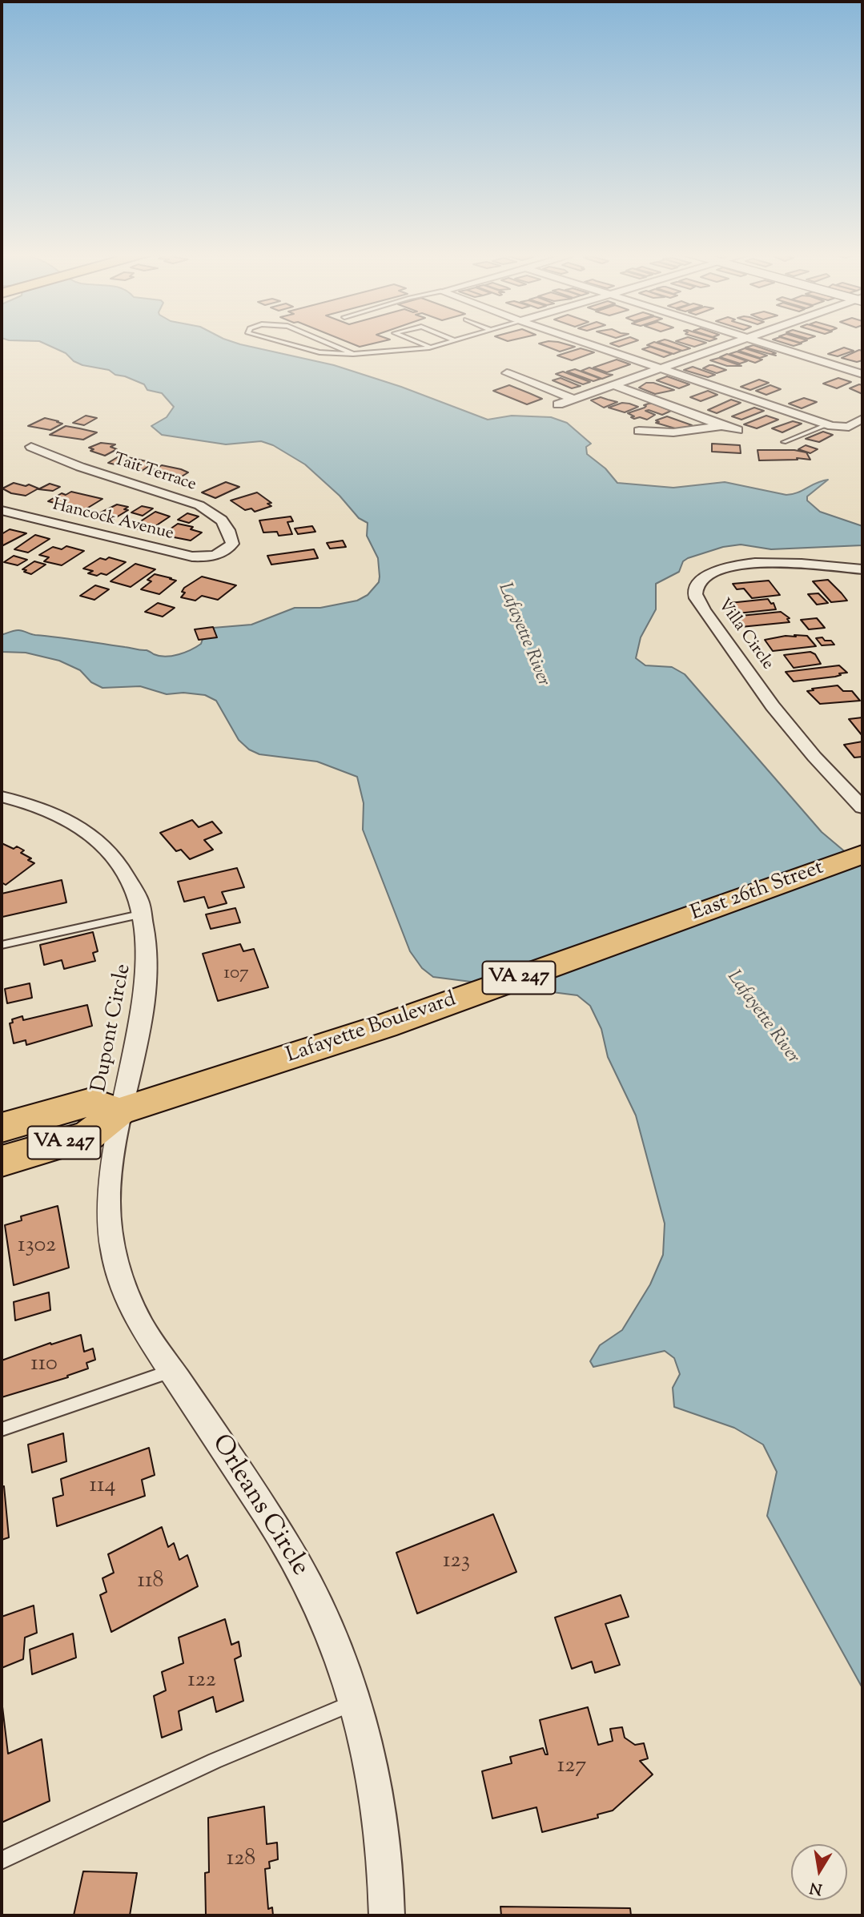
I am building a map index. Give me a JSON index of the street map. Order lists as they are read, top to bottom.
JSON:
{
  "streets": {
    "main road": ["East 26th Street", "VA 247", "Lafayette Boulevard"],
    "street": [
      "Tait Terrace",
      "Hancock Avenue",
      "Villa Circle",
      "Dupont Circle",
      "Orleans Circle"
    ]
  },
  "crossings": [
    ["Tait Terrace", "Hancock Avenue"],
    ["East 26th Street", "Lafayette Boulevard"],
    ["VA 247", "Dupont Circle"],
    ["VA 247", "Lafayette Boulevard"],
    ["VA 247", "Orleans Circle"],
    ["Dupont Circle", "Lafayette Boulevard"],
    ["Dupont Circle", "Orleans Circle"],
    ["Lafayette Boulevard", "Orleans Circle"]
  ],
  "water": ["Lafayette River"],
  "house_numbers": [
    "107",
    "1302",
    "110",
    "114",
    "123",
    "118",
    "122",
    "127",
    "128"
  ],
  "north": "bottom"
}
